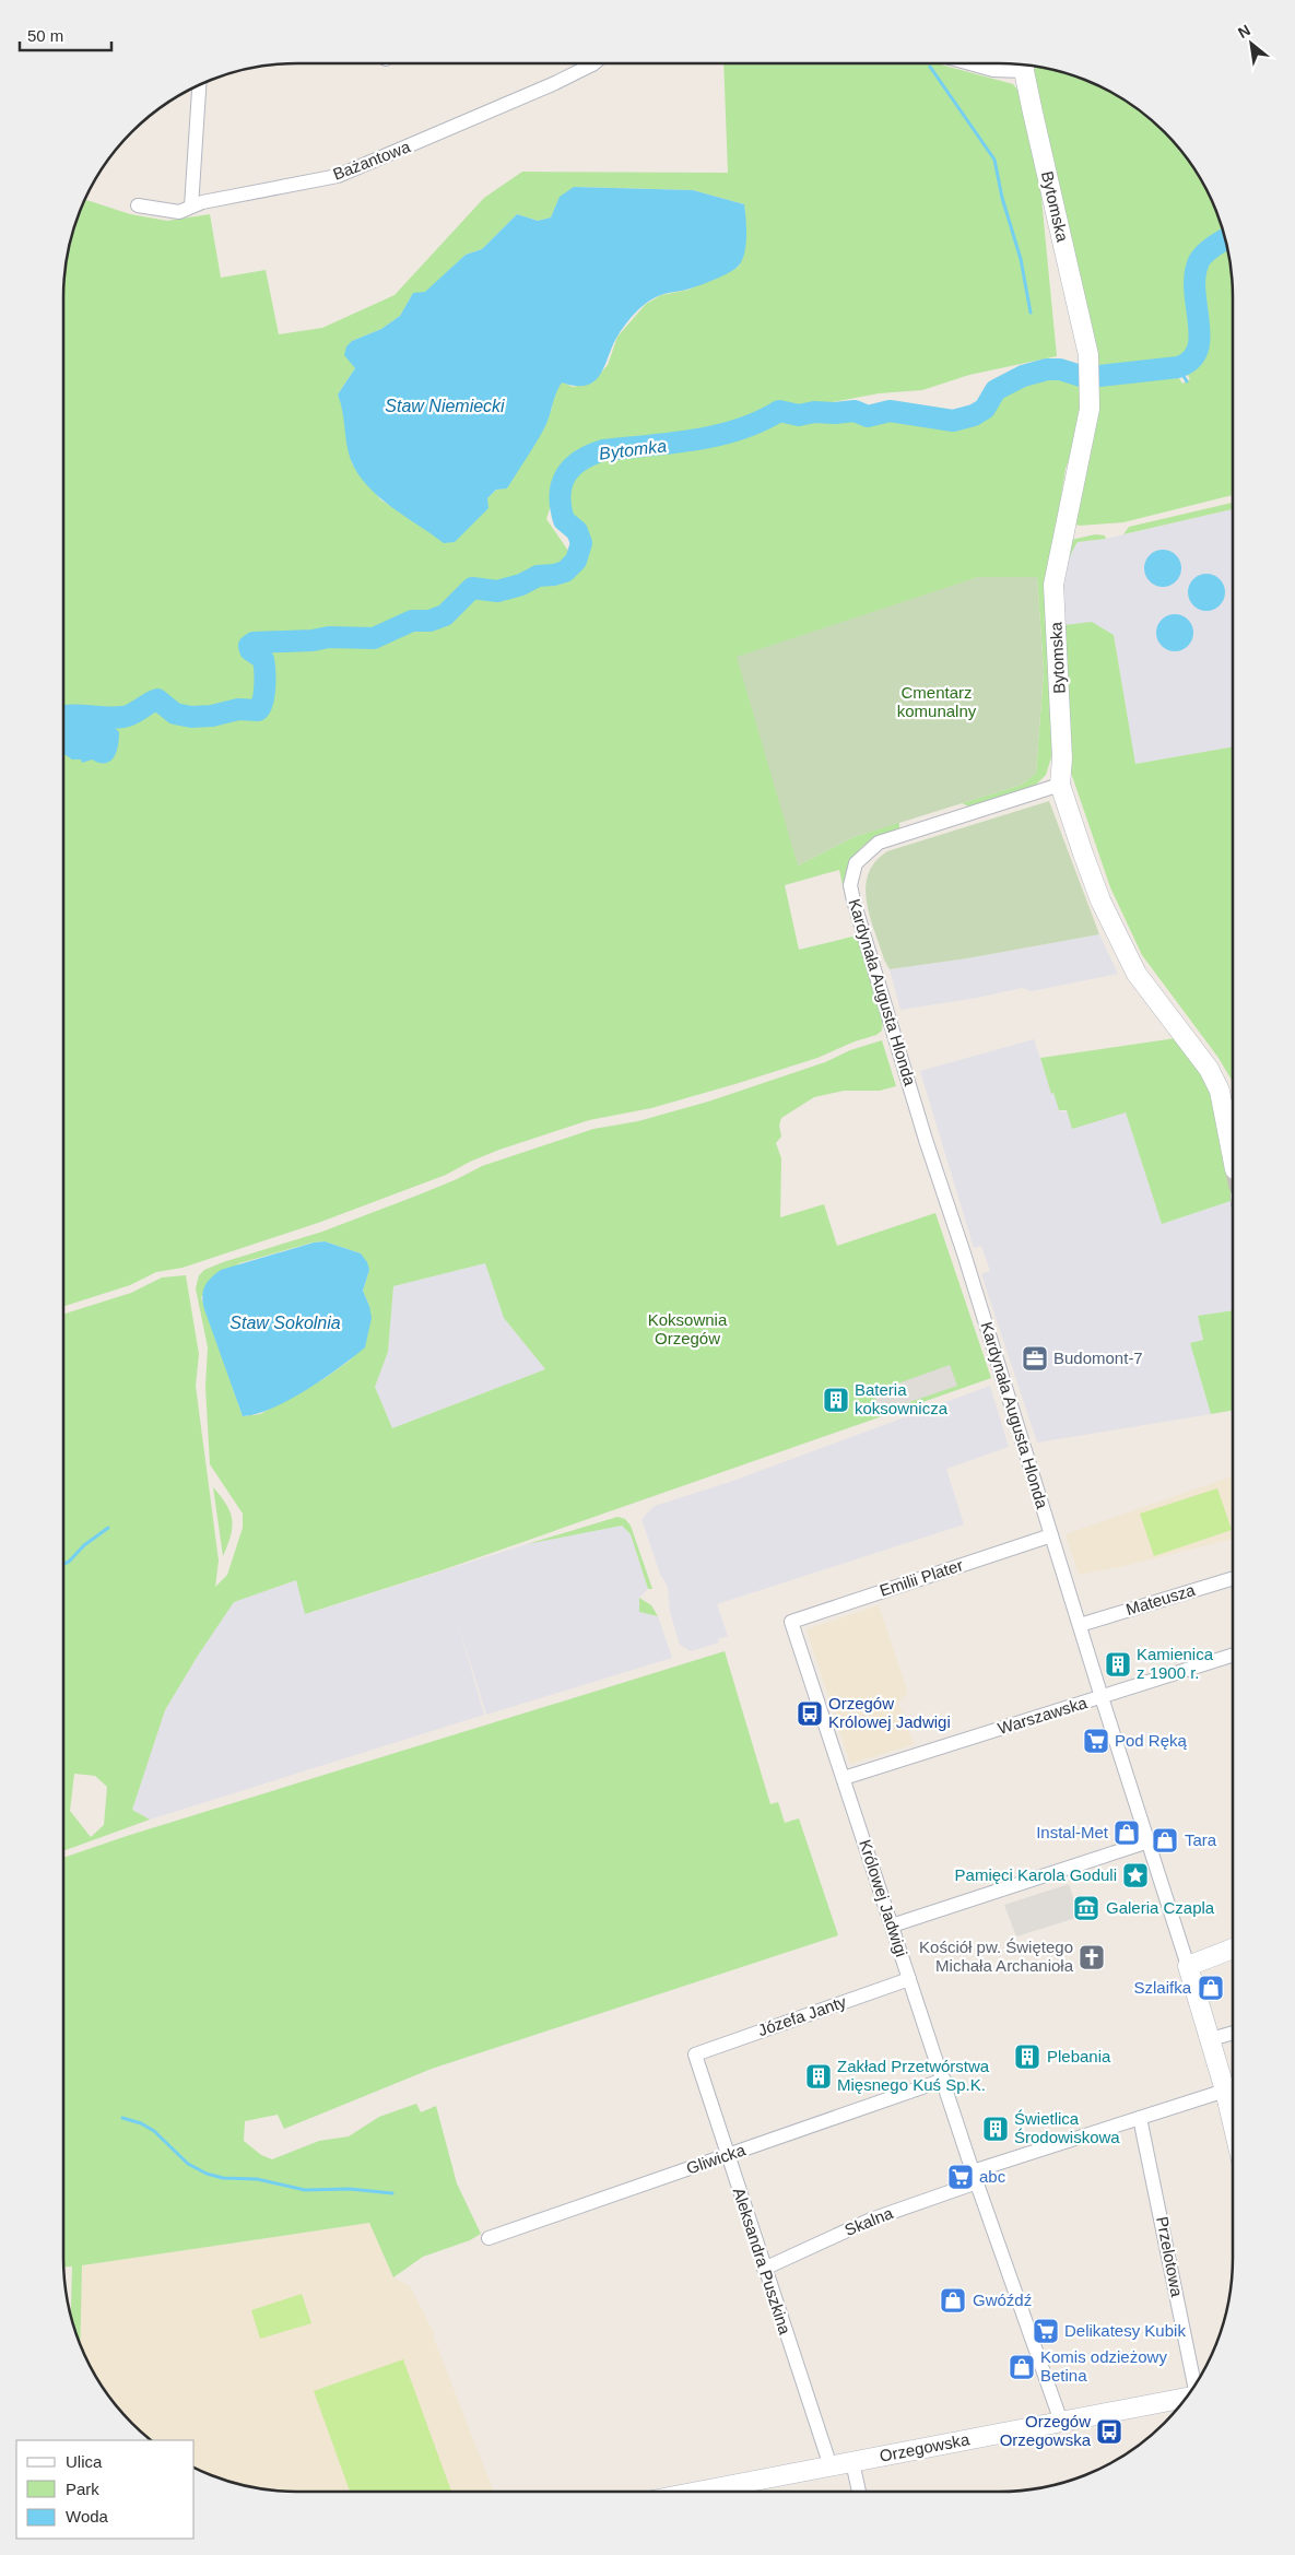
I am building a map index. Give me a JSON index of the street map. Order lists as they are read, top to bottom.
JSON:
{
  "streets": {
    "street": [
      "Bażantowa",
      "Bytomska",
      "Kardynała Augusta Hlonda",
      "Emilii Plater",
      "Mateusza",
      "Warszawska",
      "Królowej Jadwigi",
      "Józefa Janty",
      "Gliwicka",
      "Skalna",
      "Przelotowa",
      "Aleksandra Puszkina",
      "Orzegowska"
    ]
  },
  "crossings": [
    ["Bytomska", "Kardynała Augusta Hlonda"],
    ["Kardynała Augusta Hlonda", "Emilii Plater"],
    ["Kardynała Augusta Hlonda", "Mateusza"],
    ["Kardynała Augusta Hlonda", "Warszawska"],
    ["Kardynała Augusta Hlonda", "Skalna"],
    ["Emilii Plater", "Królowej Jadwigi"],
    ["Warszawska", "Królowej Jadwigi"],
    ["Królowej Jadwigi", "Józefa Janty"],
    ["Królowej Jadwigi", "Gliwicka"],
    ["Królowej Jadwigi", "Skalna"],
    ["Królowej Jadwigi", "Orzegowska"],
    ["Józefa Janty", "Aleksandra Puszkina"],
    ["Gliwicka", "Aleksandra Puszkina"],
    ["Skalna", "Przelotowa"],
    ["Skalna", "Aleksandra Puszkina"],
    ["Aleksandra Puszkina", "Orzegowska"]
  ],
  "water": ["Staw Niemiecki", "Bytomka", "Staw Sokolnia"],
  "parks": ["Cmentarz komunalny", "Koksownia Orzegów"],
  "places": {
    "office": ["Budomont-7"],
    "building": [
      "Bateria koksownicza",
      "Kamienica z 1900 r.",
      "Plebania",
      "Zakład Przetwórstwa Mięsnego Kuś Sp.K.",
      "Świetlica Środowiskowa"
    ],
    "bus stop": ["Orzegów Królowej Jadwigi", "Orzegów Orzegowska"],
    "supermarket": ["Pod Ręką", "abc", "Delikatesy Kubik"],
    "shop": [
      "Instal-Met",
      "Tara",
      "Szlaifka",
      "Gwóźdź",
      "Komis odzieżowy Betina"
    ],
    "place": ["Pamięci Karola Goduli"],
    "museum": ["Galeria Czapla"],
    "church": ["Kościół pw. Świętego Michała Archanioła"]
  },
  "legend": ["Ulica", "Park", "Woda"],
  "scale_bar": "50 m",
  "north": "top left"
}
